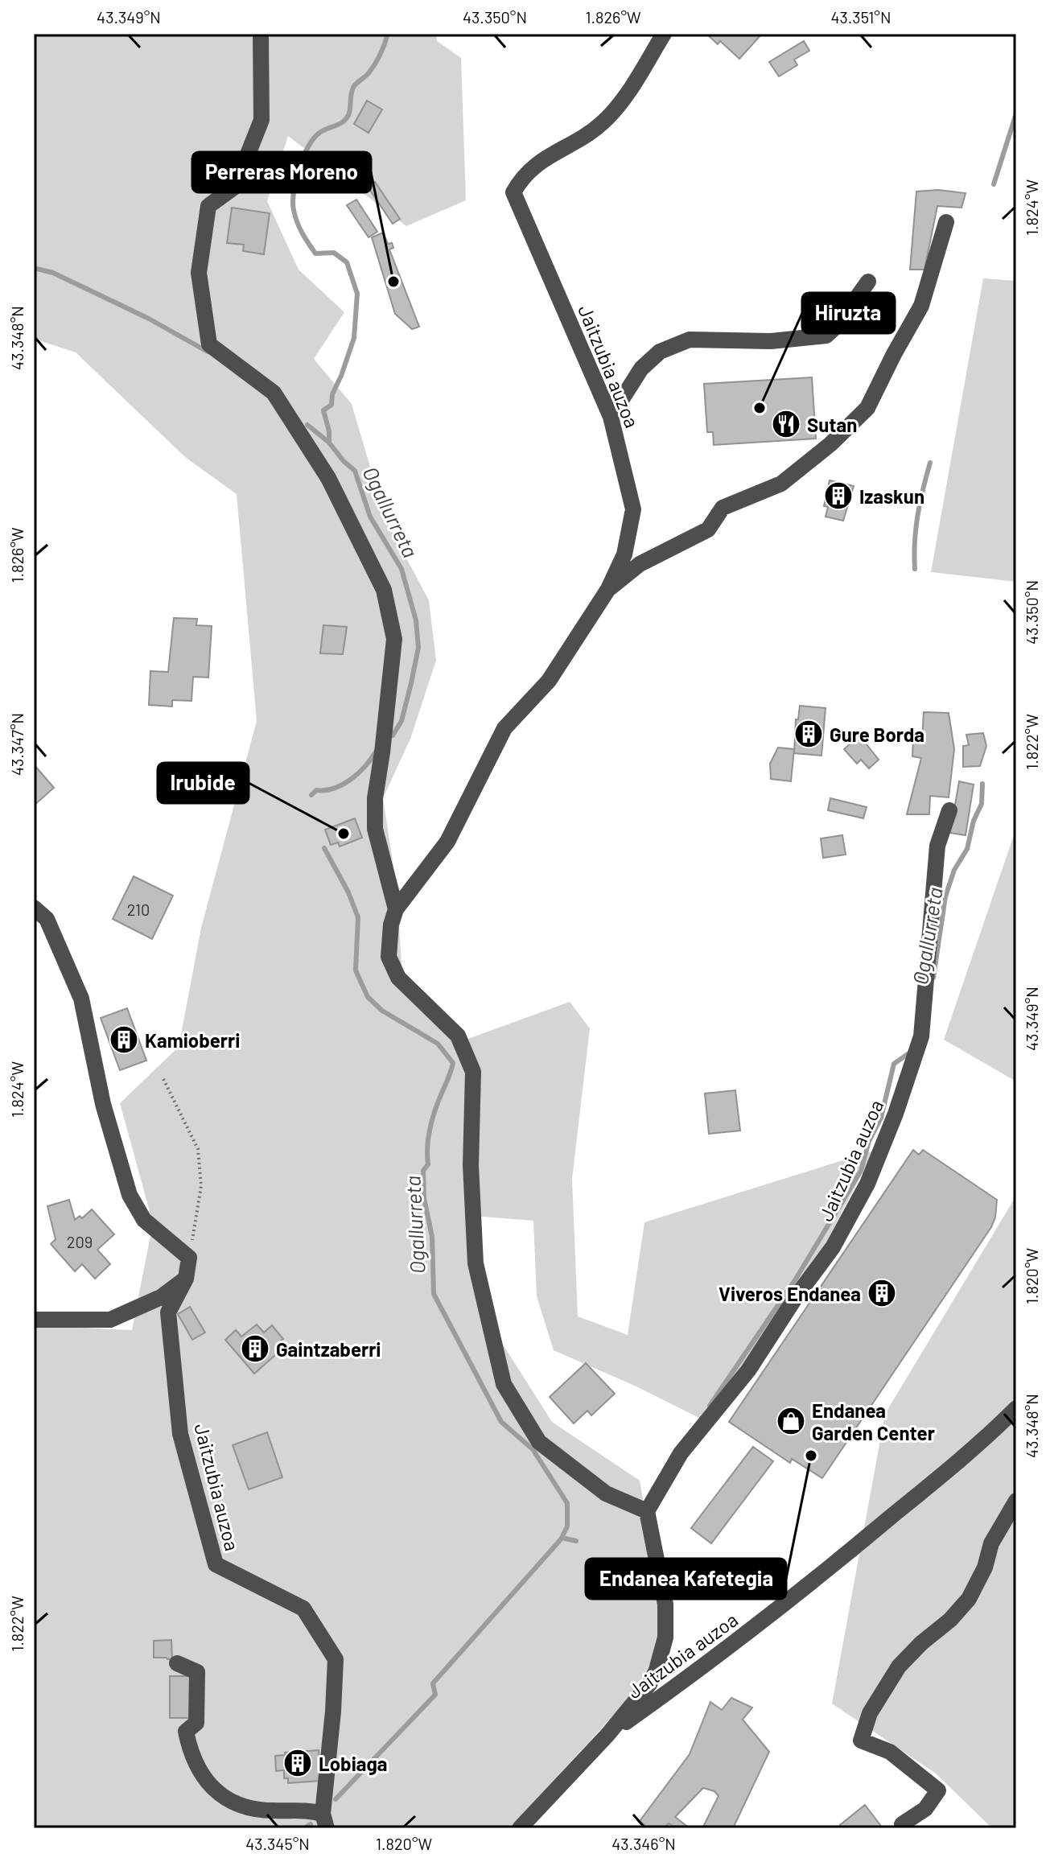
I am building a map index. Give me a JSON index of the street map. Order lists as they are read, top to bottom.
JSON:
{
  "streets": {
    "street": ["Jaitzubia auzoa"]
  },
  "water": ["Ogallurreta"],
  "places": {
    "other": [
      "Perreras Moreno",
      "Hiruzta",
      "Irubide",
      "Endanea Kafetegia"
    ],
    "restaurant": ["Sutan"],
    "building": [
      "Izaskun",
      "Gure Borda",
      "Kamioberri",
      "Viveros Endanea",
      "Gaintzaberri",
      "Lobiaga"
    ],
    "shop": ["Endanea Garden Center"]
  },
  "house_numbers": ["210", "209"],
  "coordinates": [
    "43.349°N",
    "43.350°N",
    "1.826°W",
    "43.351°N",
    "1.824°W",
    "43.348°N",
    "1.822°W",
    "43.347°N",
    "1.820°W",
    "43.345°N",
    "43.346°N"
  ]
}
